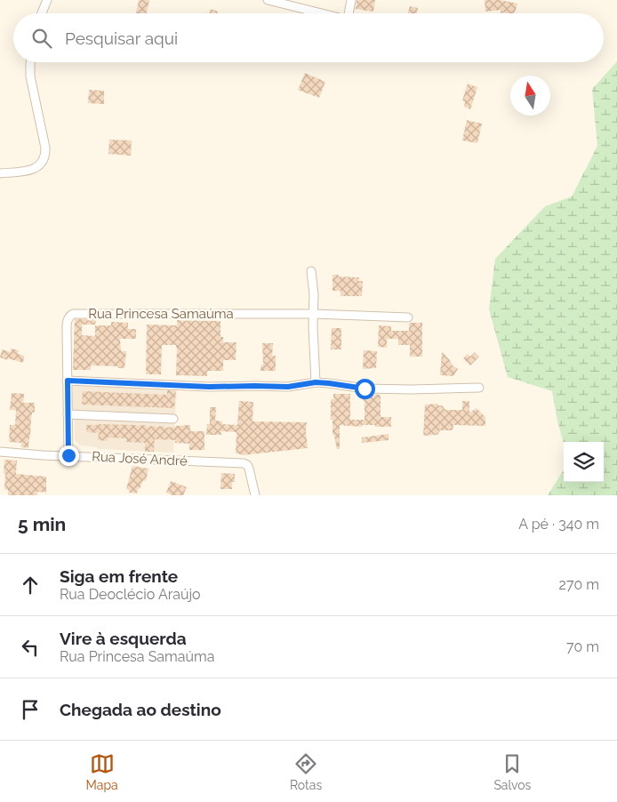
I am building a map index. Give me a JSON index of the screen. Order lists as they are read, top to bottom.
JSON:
{
  "streets": {
    "street": ["Rua Princesa Samaúma", "Rua José André"]
  },
  "crossings": [
    ["Rua Princesa Samaúma", "Rua José André"]
  ],
  "north": "top",
  "page": {
    "search": "Pesquisar aqui",
    "heading": ["5 min", "A pé · 340 m"],
    "list": [
      ["Siga em frente", "Rua Deoclécio Araújo", "270 m"],
      ["Vire à esquerda", "Rua Princesa Samaúma", "70 m"],
      "Chegada ao destino"
    ],
    "nav": ["Mapa", "Rotas", "Salvos"]
  }
}
